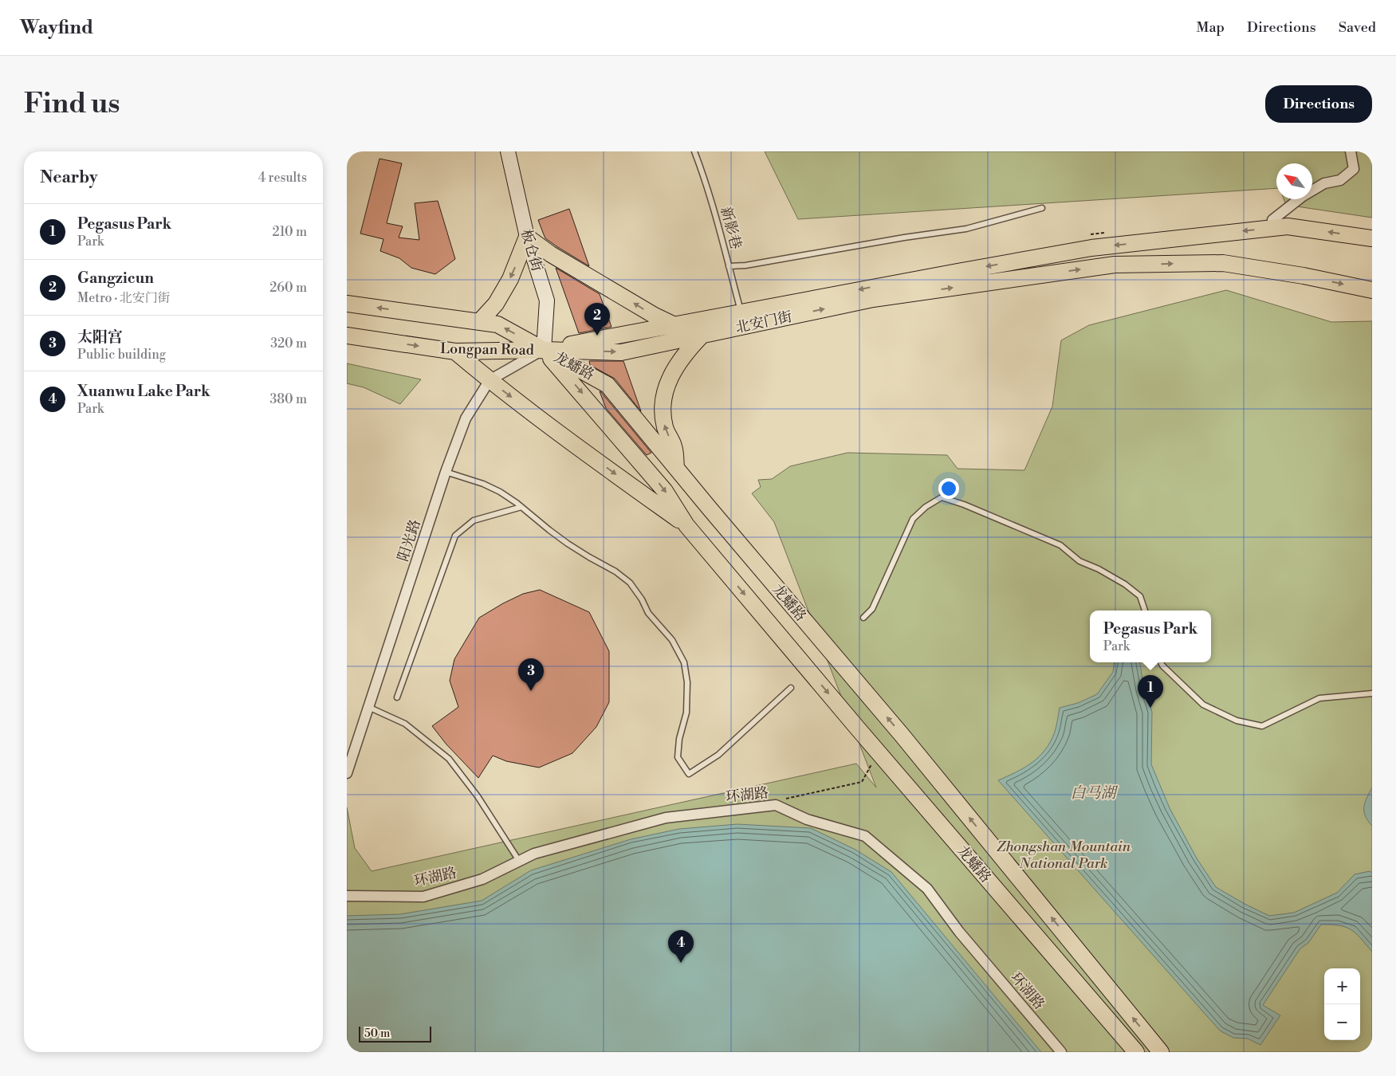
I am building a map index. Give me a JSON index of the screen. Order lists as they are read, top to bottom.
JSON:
{
  "streets": {
    "main road": [
      "板仓街",
      "北安门街",
      "Longpan Road",
      "龙蟠路"
    ],
    "street": ["阳光路", "环湖路"],
    "lane": ["新影巷"]
  },
  "crossings": [
    ["板仓街", "北安门街"],
    ["板仓街", "Longpan Road"],
    ["板仓街", "龙蟠路"],
    ["板仓街", "阳光路"],
    ["北安门街", "Longpan Road"],
    ["北安门街", "龙蟠路"],
    ["北安门街", "阳光路"],
    ["Longpan Road", "龙蟠路"],
    ["Longpan Road", "阳光路"],
    ["龙蟠路", "阳光路"]
  ],
  "water": ["白马湖"],
  "parks": ["Zhongshan Mountain National Park"],
  "scale_bar": "50 m",
  "north": "top left",
  "page": {
    "header": "Wayfind",
    "nav": ["Map", "Directions", "Saved"],
    "buttons": "Directions",
    "title": "Find us",
    "heading": ["Nearby", "4 results"],
    "list": [
      {
        "mark": "1",
        "name": "Pegasus Park",
        "note": "Park",
        "value": "210 m"
      },
      {
        "mark": "2",
        "name": "Gangzicun",
        "note": "Metro · 北安门街",
        "value": "260 m"
      },
      {
        "mark": "3",
        "name": "太阳宫",
        "note": "Public building",
        "value": "320 m"
      },
      {
        "mark": "4",
        "name": "Xuanwu Lake Park",
        "note": "Park",
        "value": "380 m"
      }
    ],
    "pins": [
      "2",
      "3",
      "1",
      "4"
    ],
    "popup": ["Pegasus Park", "Park"],
    "map_buttons": ["+", "−"],
    "scale": "50 m"
  }
}
